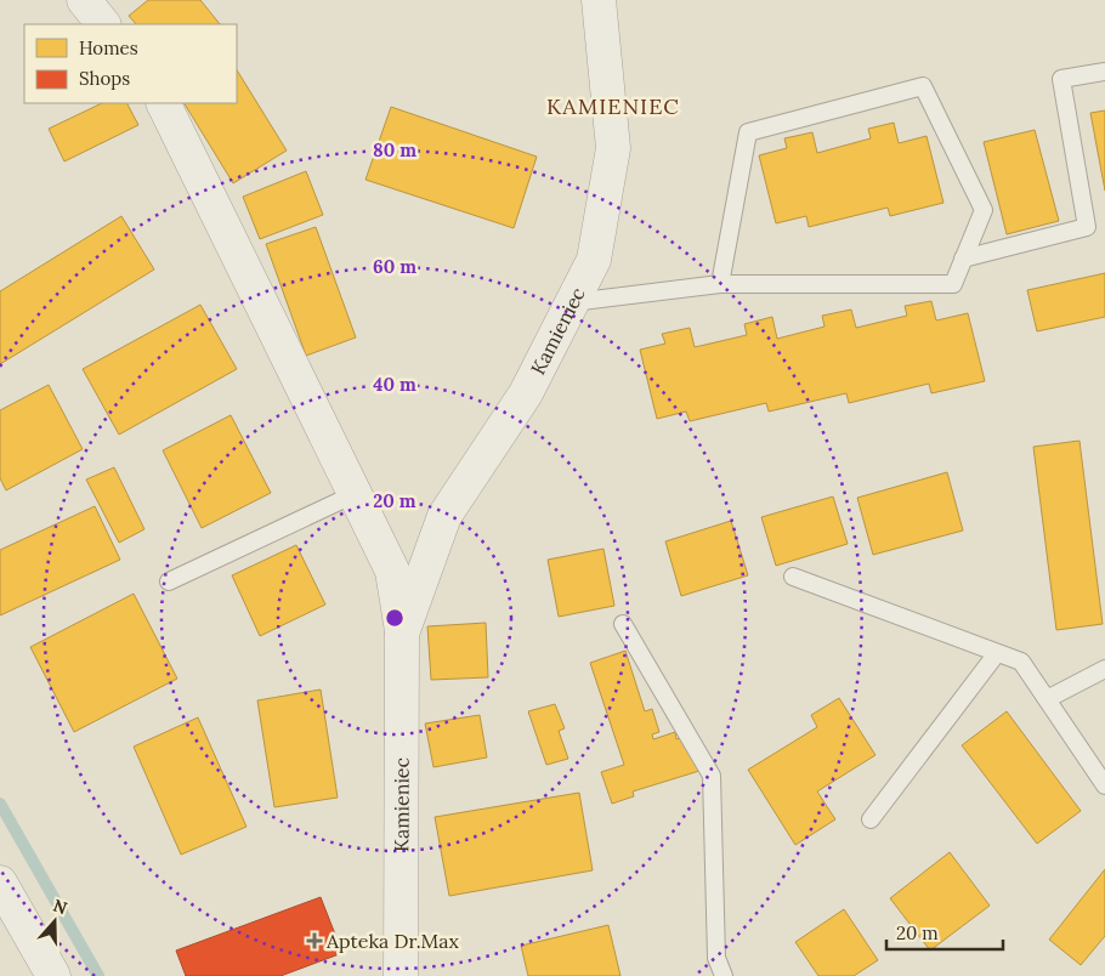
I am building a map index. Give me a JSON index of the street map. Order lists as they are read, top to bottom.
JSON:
{
  "streets": {
    "street": ["Kamieniec"]
  },
  "districts": ["KAMIENIEC"],
  "places": {
    "health": ["Apteka Dr.Max"]
  },
  "legend": ["Homes", "Shops"],
  "scale_bar": "20 m",
  "north": "top",
  "rings": [
    "80 m",
    "60 m",
    "40 m",
    "20 m"
  ]
}
